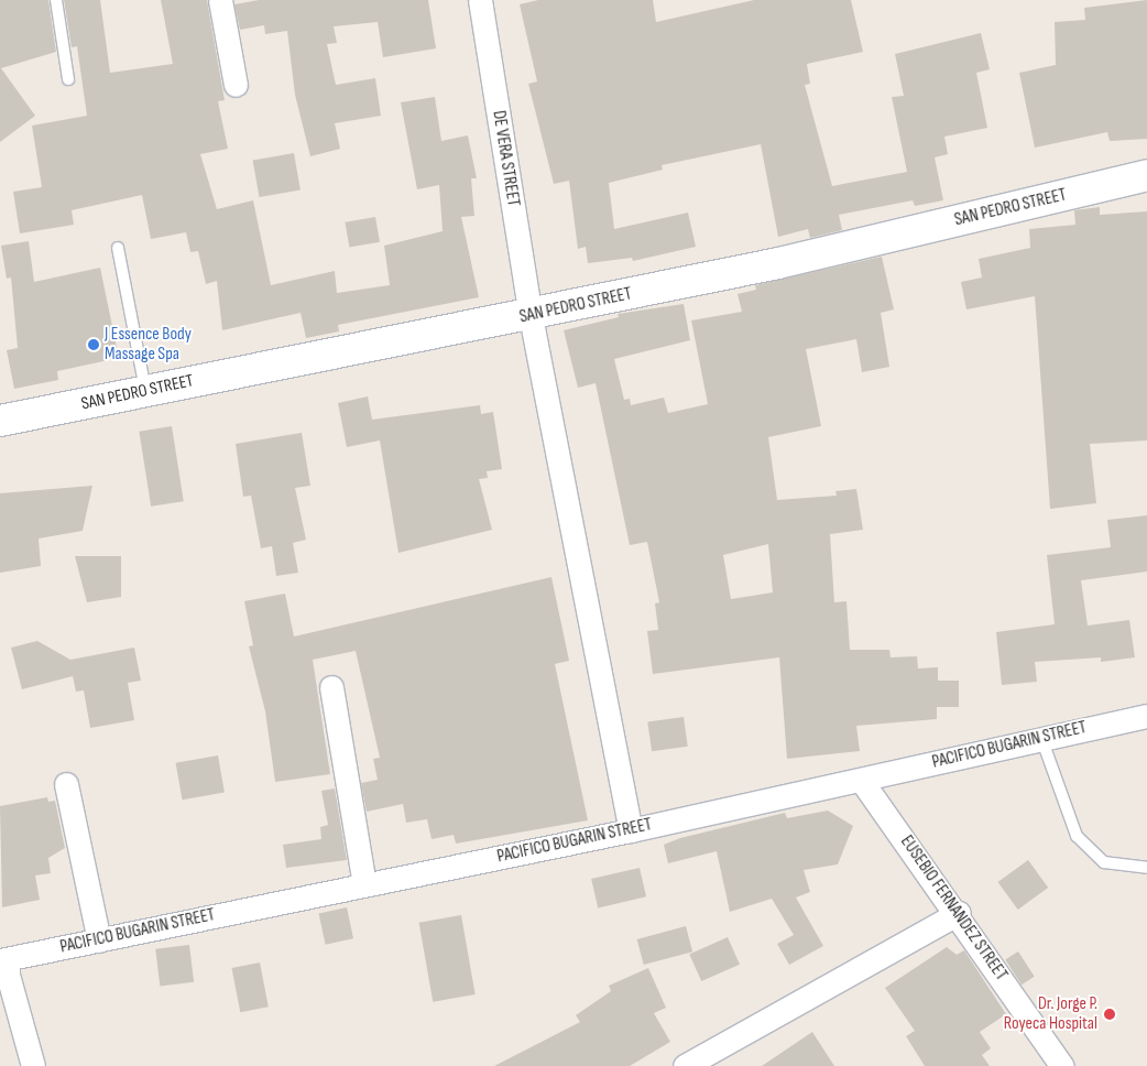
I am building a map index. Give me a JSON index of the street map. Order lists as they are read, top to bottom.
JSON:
{
  "streets": {
    "street": [
      "DE VERA STREET",
      "SAN PEDRO STREET",
      "PACIFICO BUGARIN STREET",
      "EUSEBIO FERNANDEZ STREET"
    ]
  },
  "crossings": [
    ["DE VERA STREET", "SAN PEDRO STREET"],
    ["DE VERA STREET", "PACIFICO BUGARIN STREET"],
    ["PACIFICO BUGARIN STREET", "EUSEBIO FERNANDEZ STREET"]
  ],
  "places": ["J Essence Body Massage Spa", "Dr. Jorge P. Royeca Hospital"]
}
